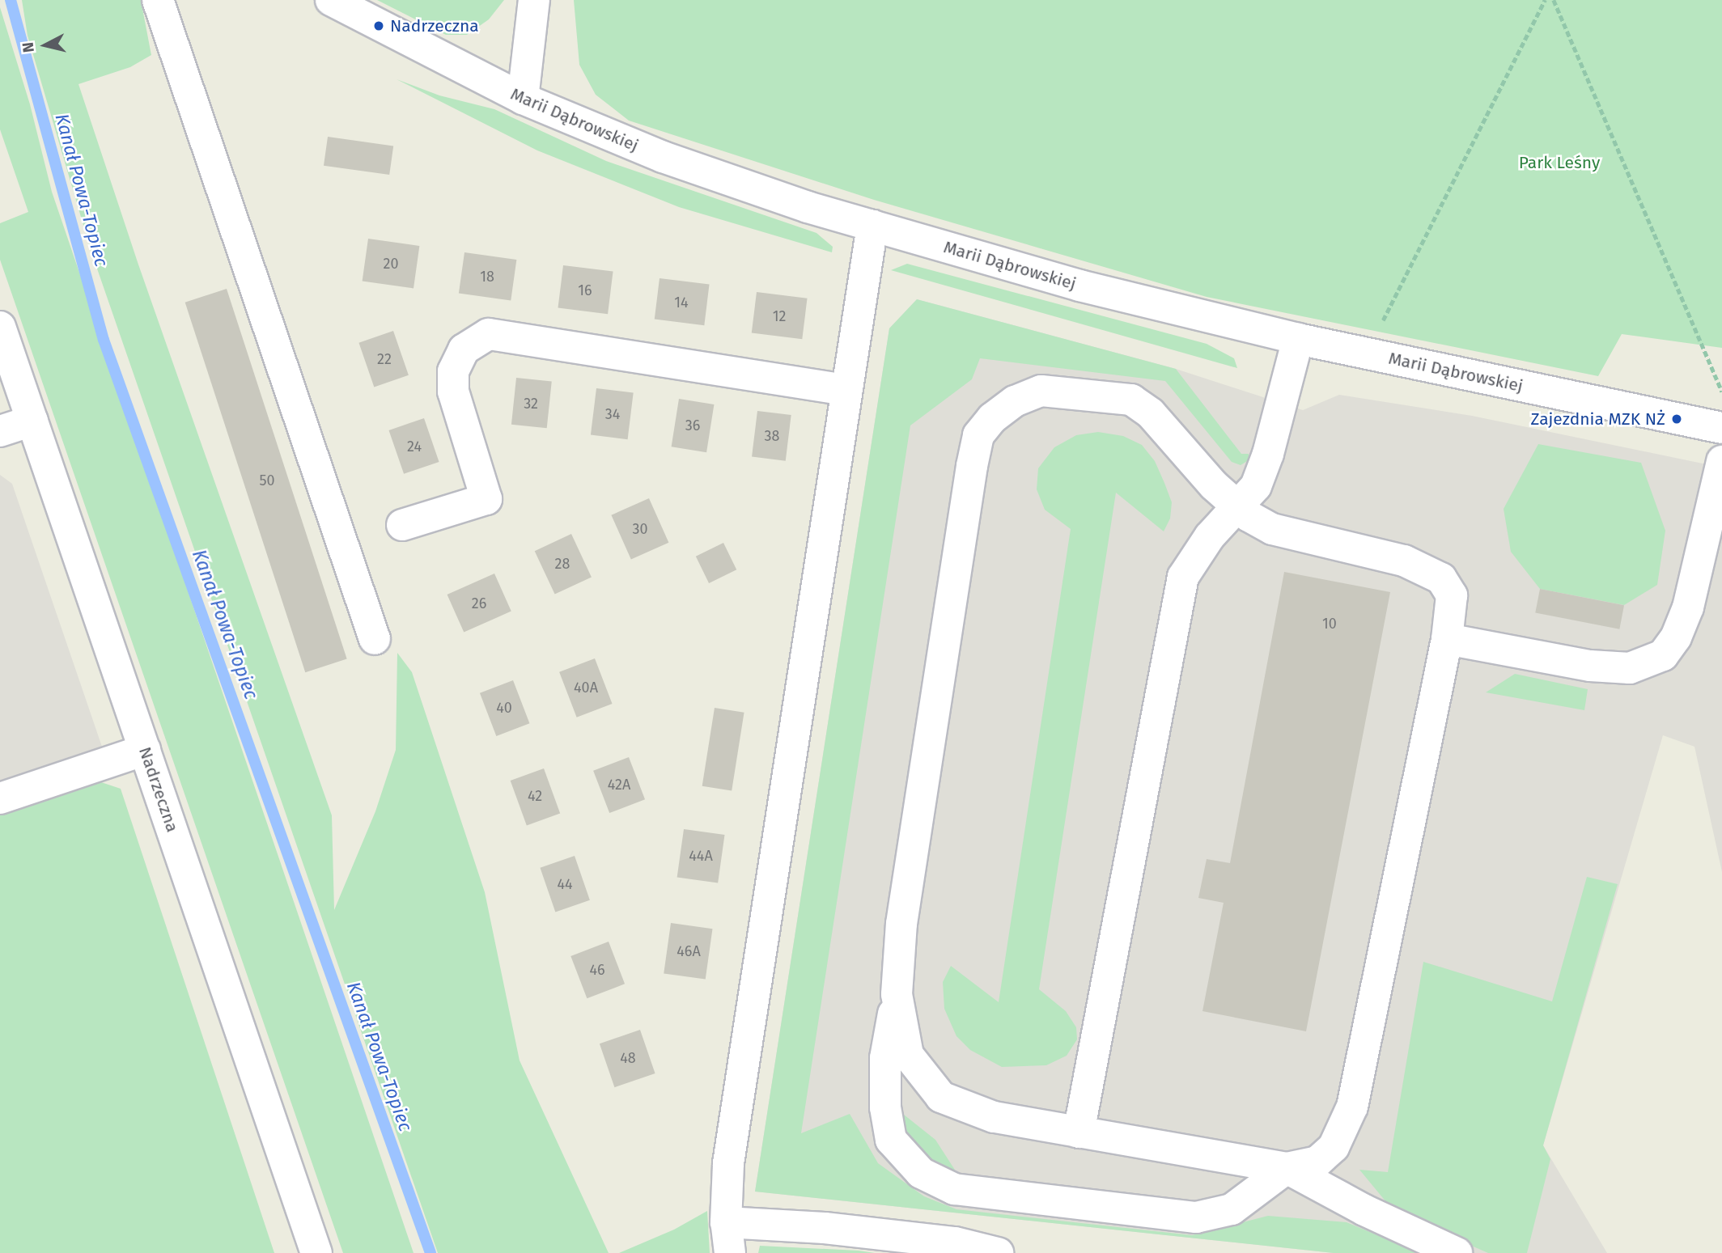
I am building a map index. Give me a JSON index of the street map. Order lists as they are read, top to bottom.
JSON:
{
  "streets": {
    "street": ["Marii Dąbrowskiej", "Nadrzeczna"]
  },
  "water": ["Kanał Powa-Topiec"],
  "parks": ["Park Leśny"],
  "places": ["Nadrzeczna", "Zajezdnia MZK NŻ"],
  "house_numbers": [
    "20",
    "18",
    "16",
    "14",
    "12",
    "22",
    "32",
    "34",
    "36",
    "38",
    "24",
    "50",
    "30",
    "28",
    "26",
    "10",
    "40A",
    "40",
    "42A",
    "42",
    "44A",
    "44",
    "46A",
    "46",
    "48"
  ],
  "north": "left"
}
